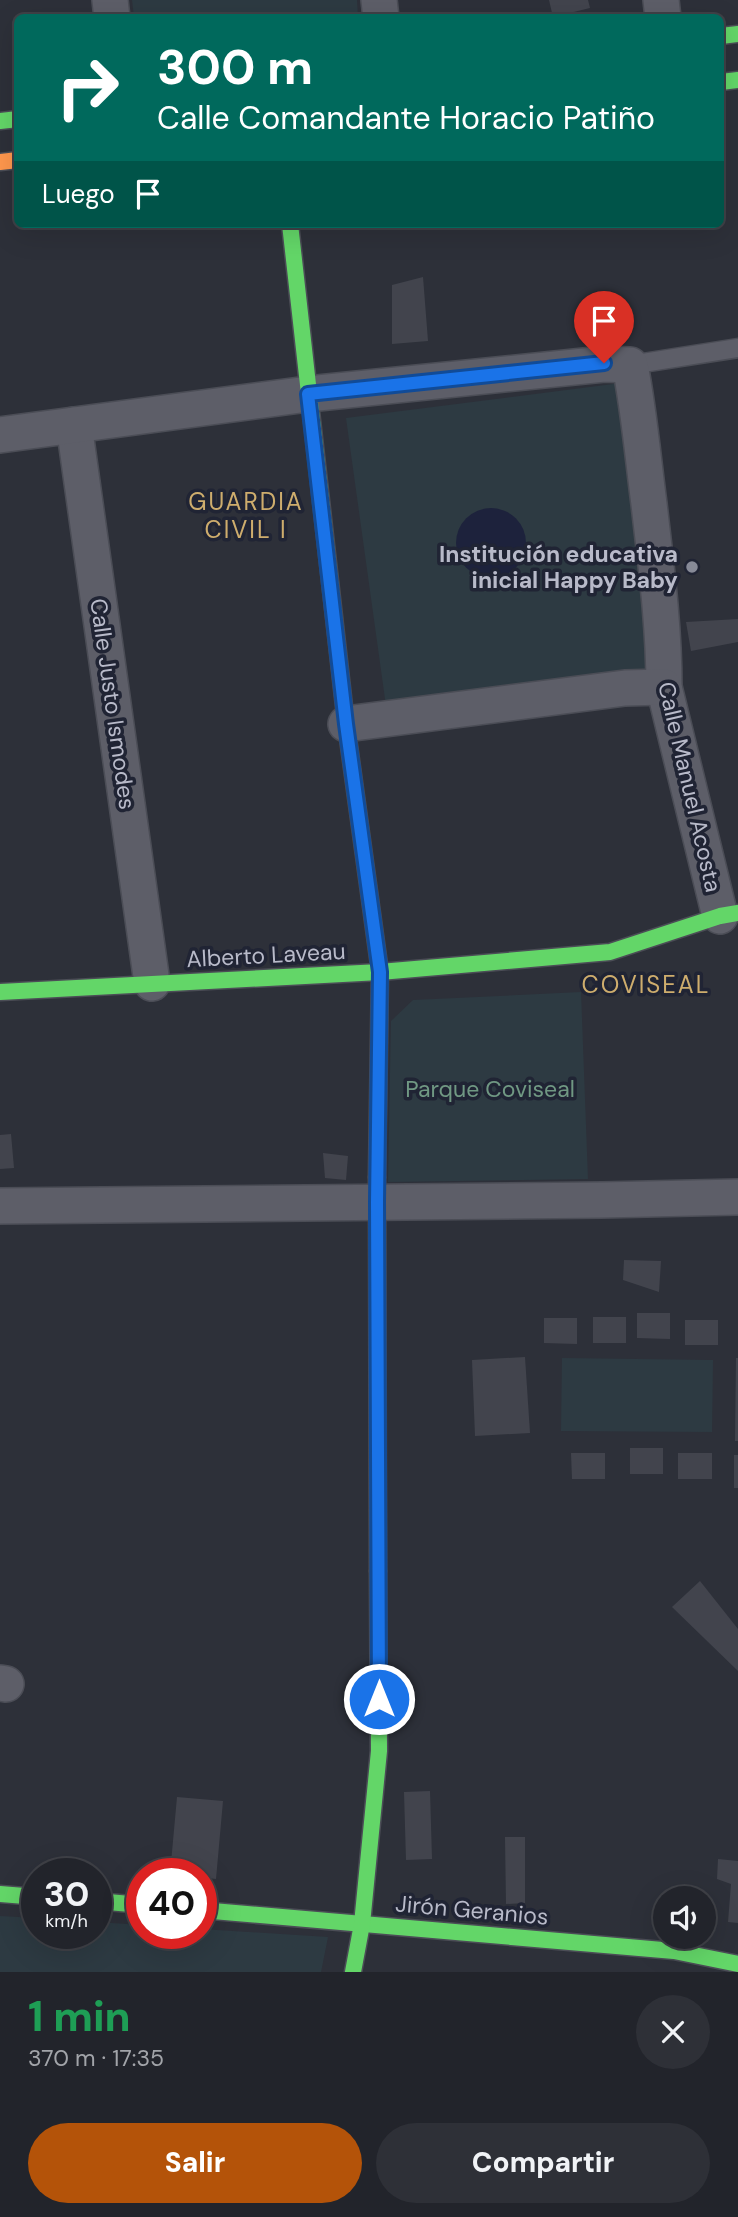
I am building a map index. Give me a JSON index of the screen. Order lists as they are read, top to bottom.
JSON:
{
  "streets": {
    "street": [
      "Calle Justo Ismodes",
      "Calle Manuel Acosta",
      "Alberto Laveau",
      "Jirón Geranios"
    ]
  },
  "crossings": [
    ["Calle Justo Ismodes", "Alberto Laveau"],
    ["Calle Manuel Acosta", "Alberto Laveau"]
  ],
  "districts": ["GUARDIA CIVIL I", "COVISEAL"],
  "parks": ["Parque Coviseal"],
  "places": ["Institución educativa inicial Happy Baby"],
  "page": {
    "turn": ["300 m", "Calle Comandante Horacio Patiño"],
    "then": "Luego",
    "speed": "30 km/h",
    "limit": "40",
    "heading": ["1 min", "370 m · 17:35"],
    "buttons": ["Salir", "Compartir"]
  }
}
